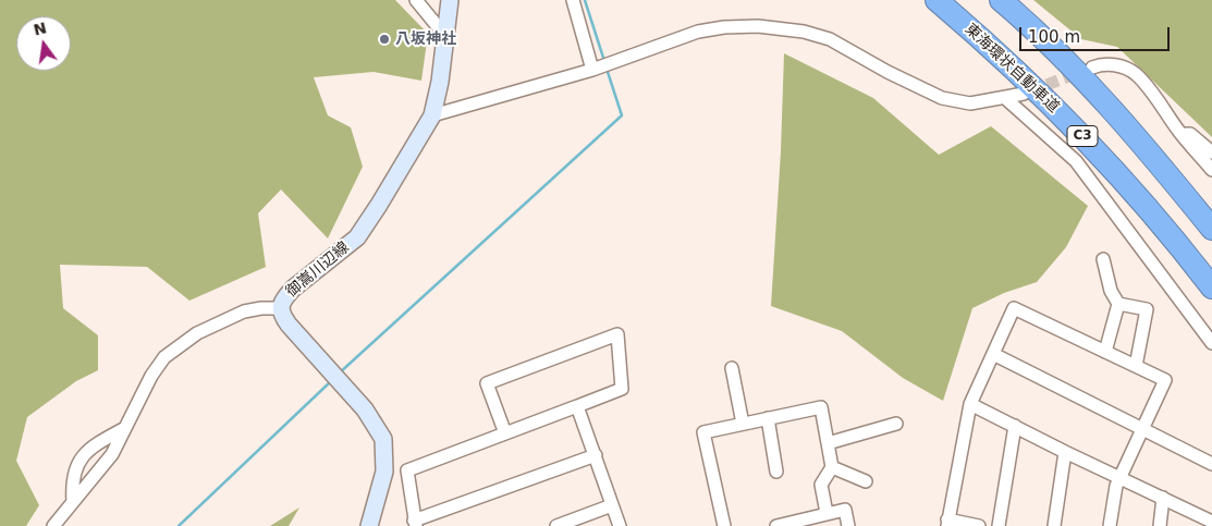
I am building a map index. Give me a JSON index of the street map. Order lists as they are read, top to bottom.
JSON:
{
  "streets": {
    "highway": ["東海環状自動車道", "C3"],
    "main road": ["御嵩川辺線"]
  },
  "places": ["八坂神社"],
  "scale_bar": "100 m",
  "north": "top"
}
